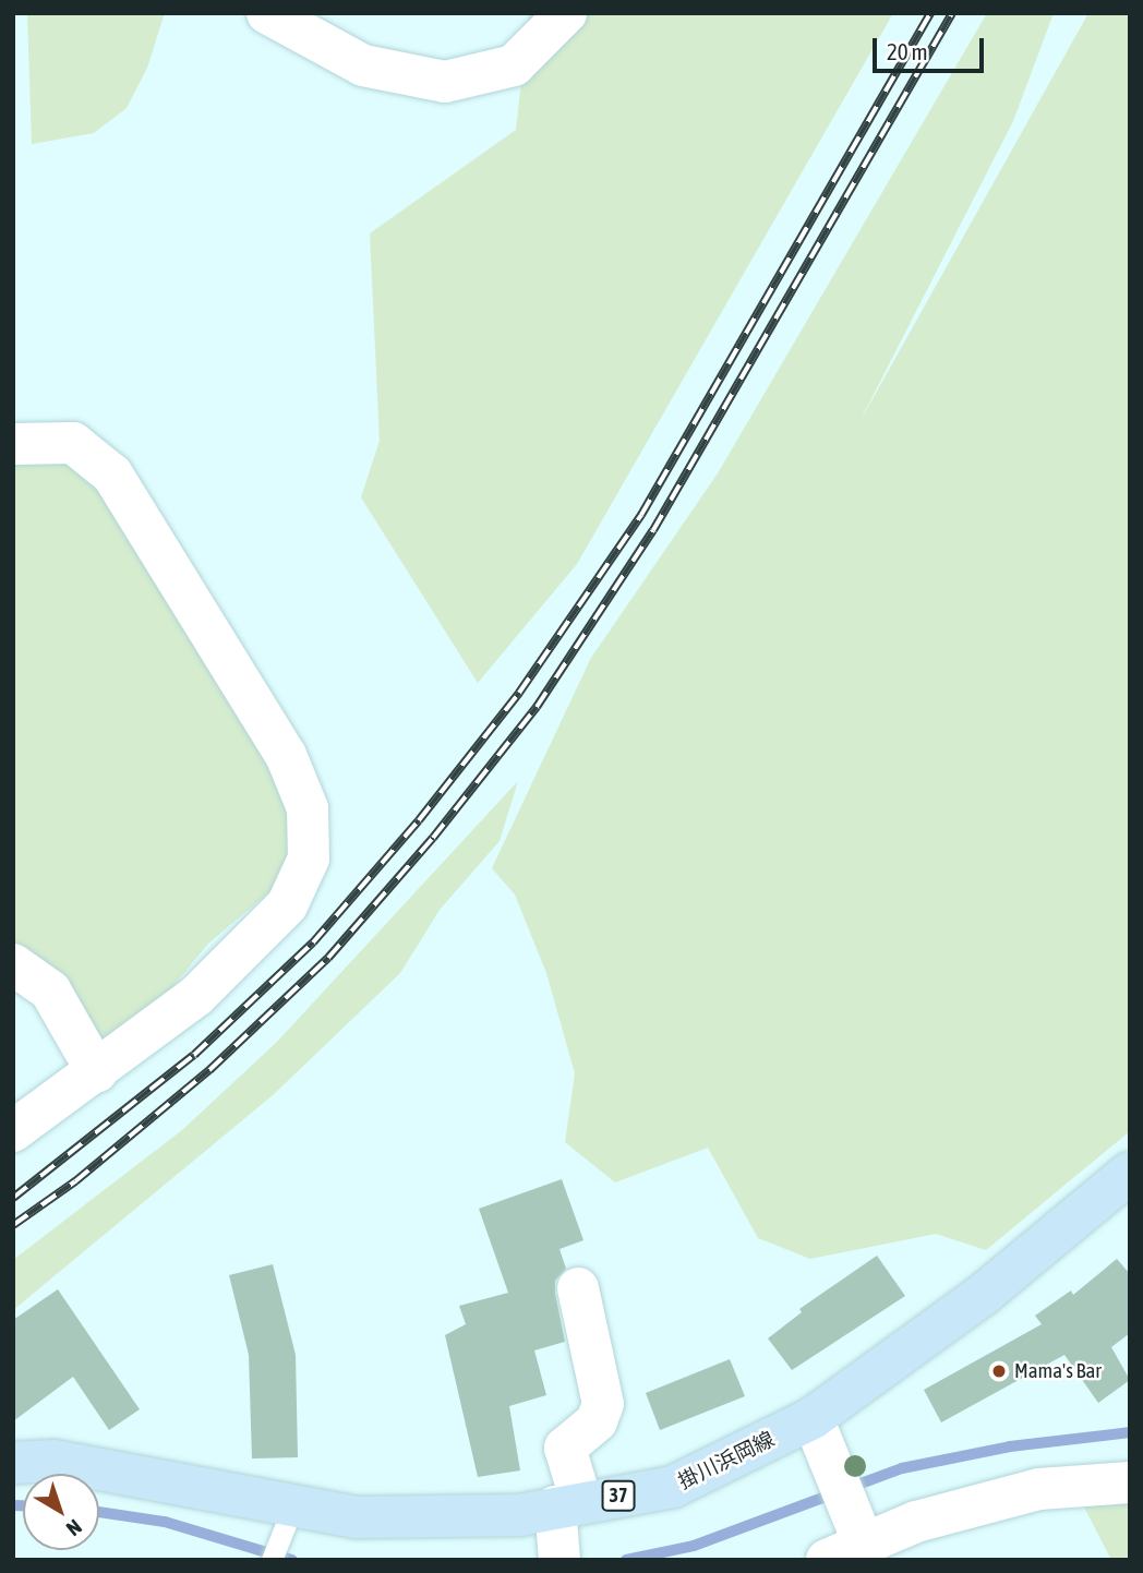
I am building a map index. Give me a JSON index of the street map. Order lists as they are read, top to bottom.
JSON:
{
  "streets": {
    "main road": ["掛川浜岡線", "37"]
  },
  "places": ["Mama's Bar"],
  "scale_bar": "20 m",
  "north": "bottom right"
}
